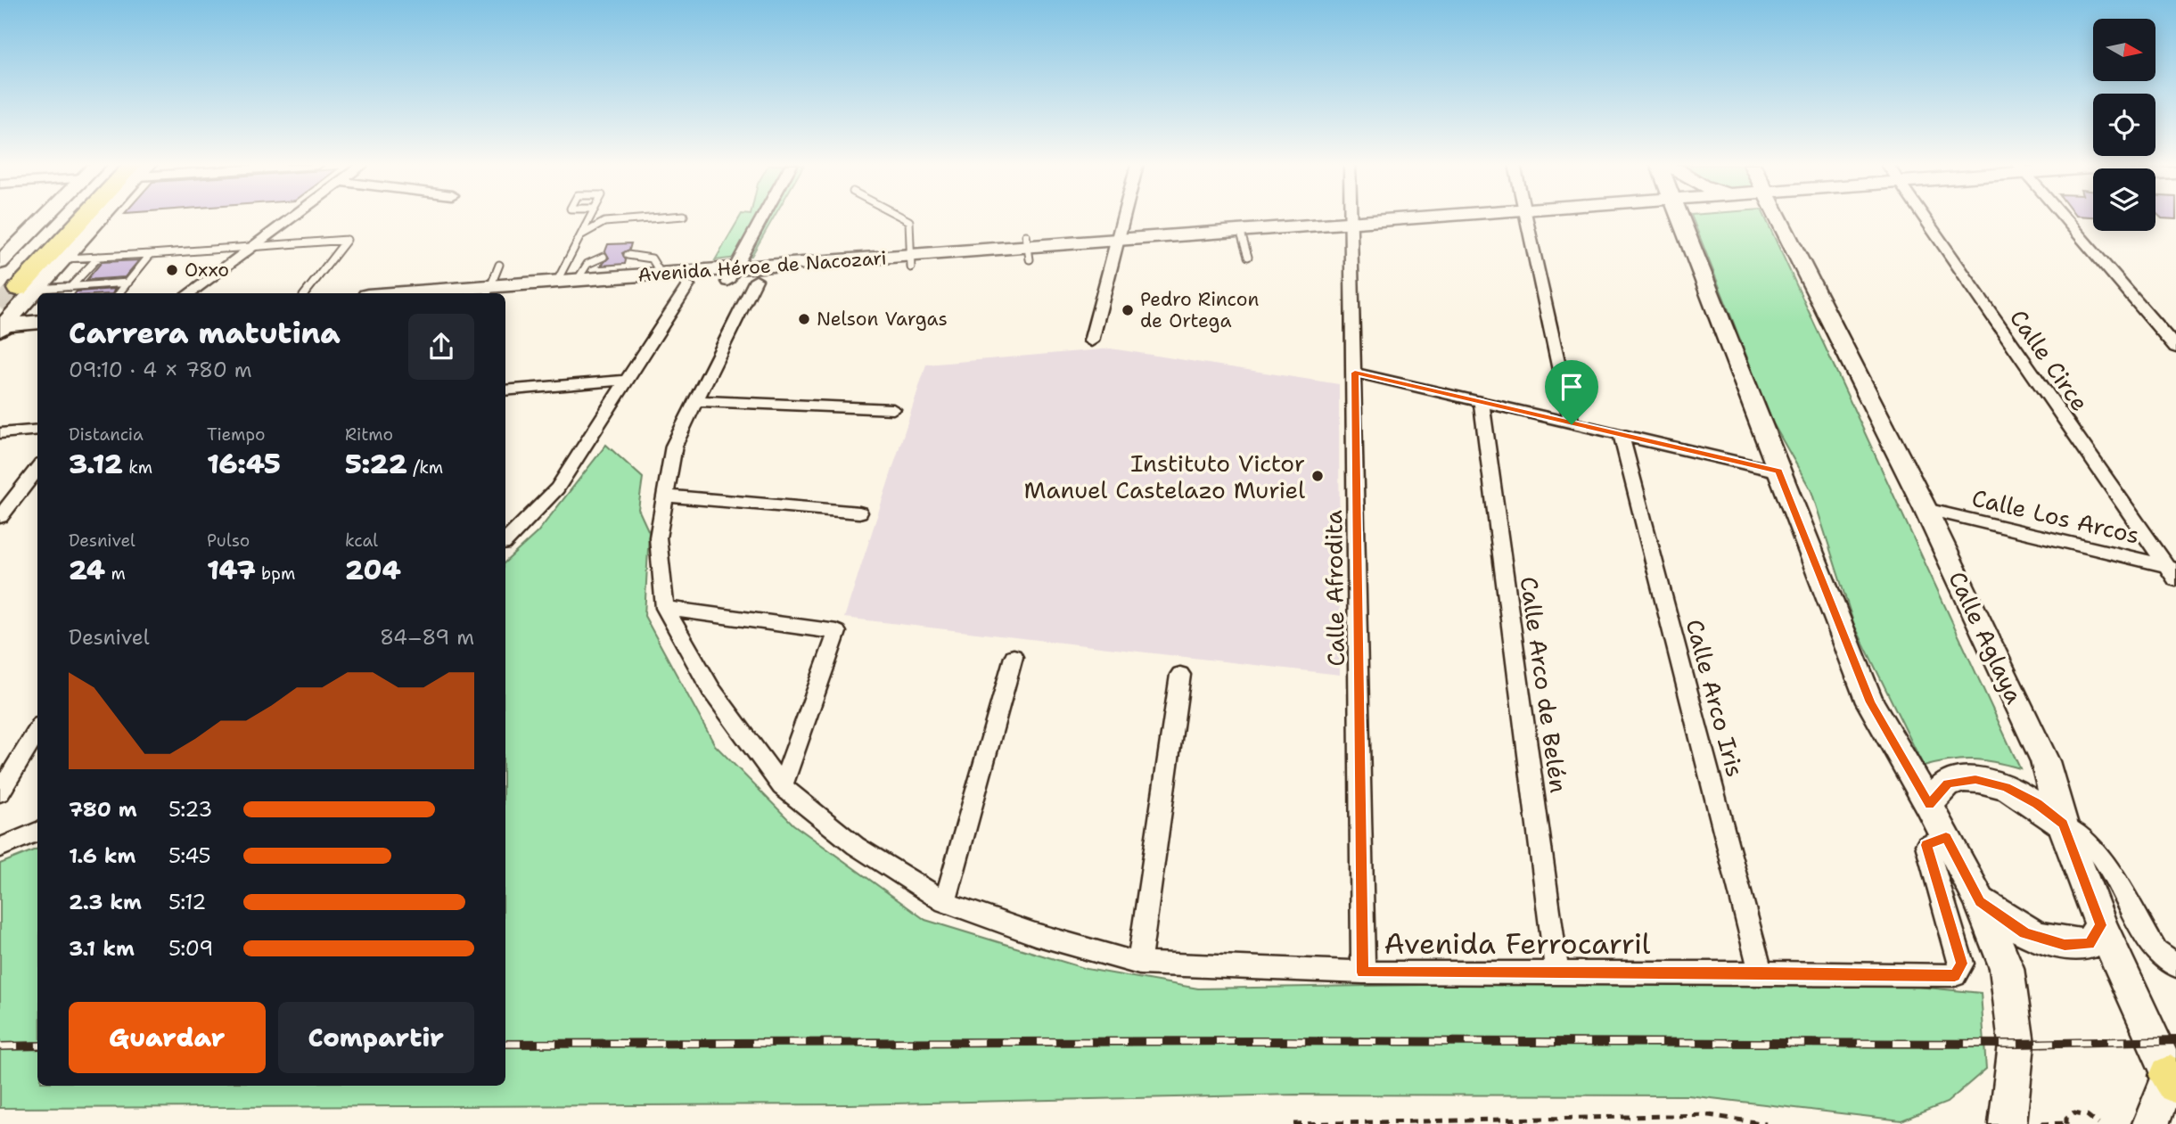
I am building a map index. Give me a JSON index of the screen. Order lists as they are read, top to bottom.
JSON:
{
  "streets": {
    "main road": ["Avenida Héroe de Nacozari", "Calle Aglaya"],
    "street": [
      "Calle Circe",
      "Calle Los Arcos",
      "Calle Afrodita",
      "Calle Arco de Belén",
      "Calle Arco Iris",
      "Avenida Ferrocarril"
    ]
  },
  "crossings": [
    ["Avenida Héroe de Nacozari", "Calle Afrodita"],
    ["Avenida Héroe de Nacozari", "Avenida Ferrocarril"],
    ["Calle Circe", "Calle Los Arcos"],
    ["Calle Los Arcos", "Calle Aglaya"],
    ["Calle Afrodita", "Avenida Ferrocarril"],
    ["Calle Arco de Belén", "Avenida Ferrocarril"],
    ["Calle Arco Iris", "Avenida Ferrocarril"]
  ],
  "places": [
    "Oxxo",
    "Pedro Rincon de Ortega",
    "Nelson Vargas",
    "Instituto Victor Manuel Castelazo Muriel"
  ],
  "north": "right",
  "page": {
    "heading": ["Carrera matutina", "09:10 · 4 × 780 m"],
    "stats": [
      ["Distancia", "3.12 km"],
      ["Tiempo", "16:45"],
      ["Ritmo", "5:22 /km"],
      ["Desnivel", "24 m"],
      ["Pulso", "147 bpm"],
      ["kcal", "204"]
    ],
    "chart": ["Desnivel", "84–89 m"],
    "list": [
      {
        "name": "780 m",
        "note": "5:23"
      },
      {
        "name": "1.6 km",
        "note": "5:45"
      },
      {
        "name": "2.3 km",
        "note": "5:12"
      },
      {
        "name": "3.1 km",
        "note": "5:09"
      }
    ],
    "buttons": ["Guardar", "Compartir"]
  }
}
